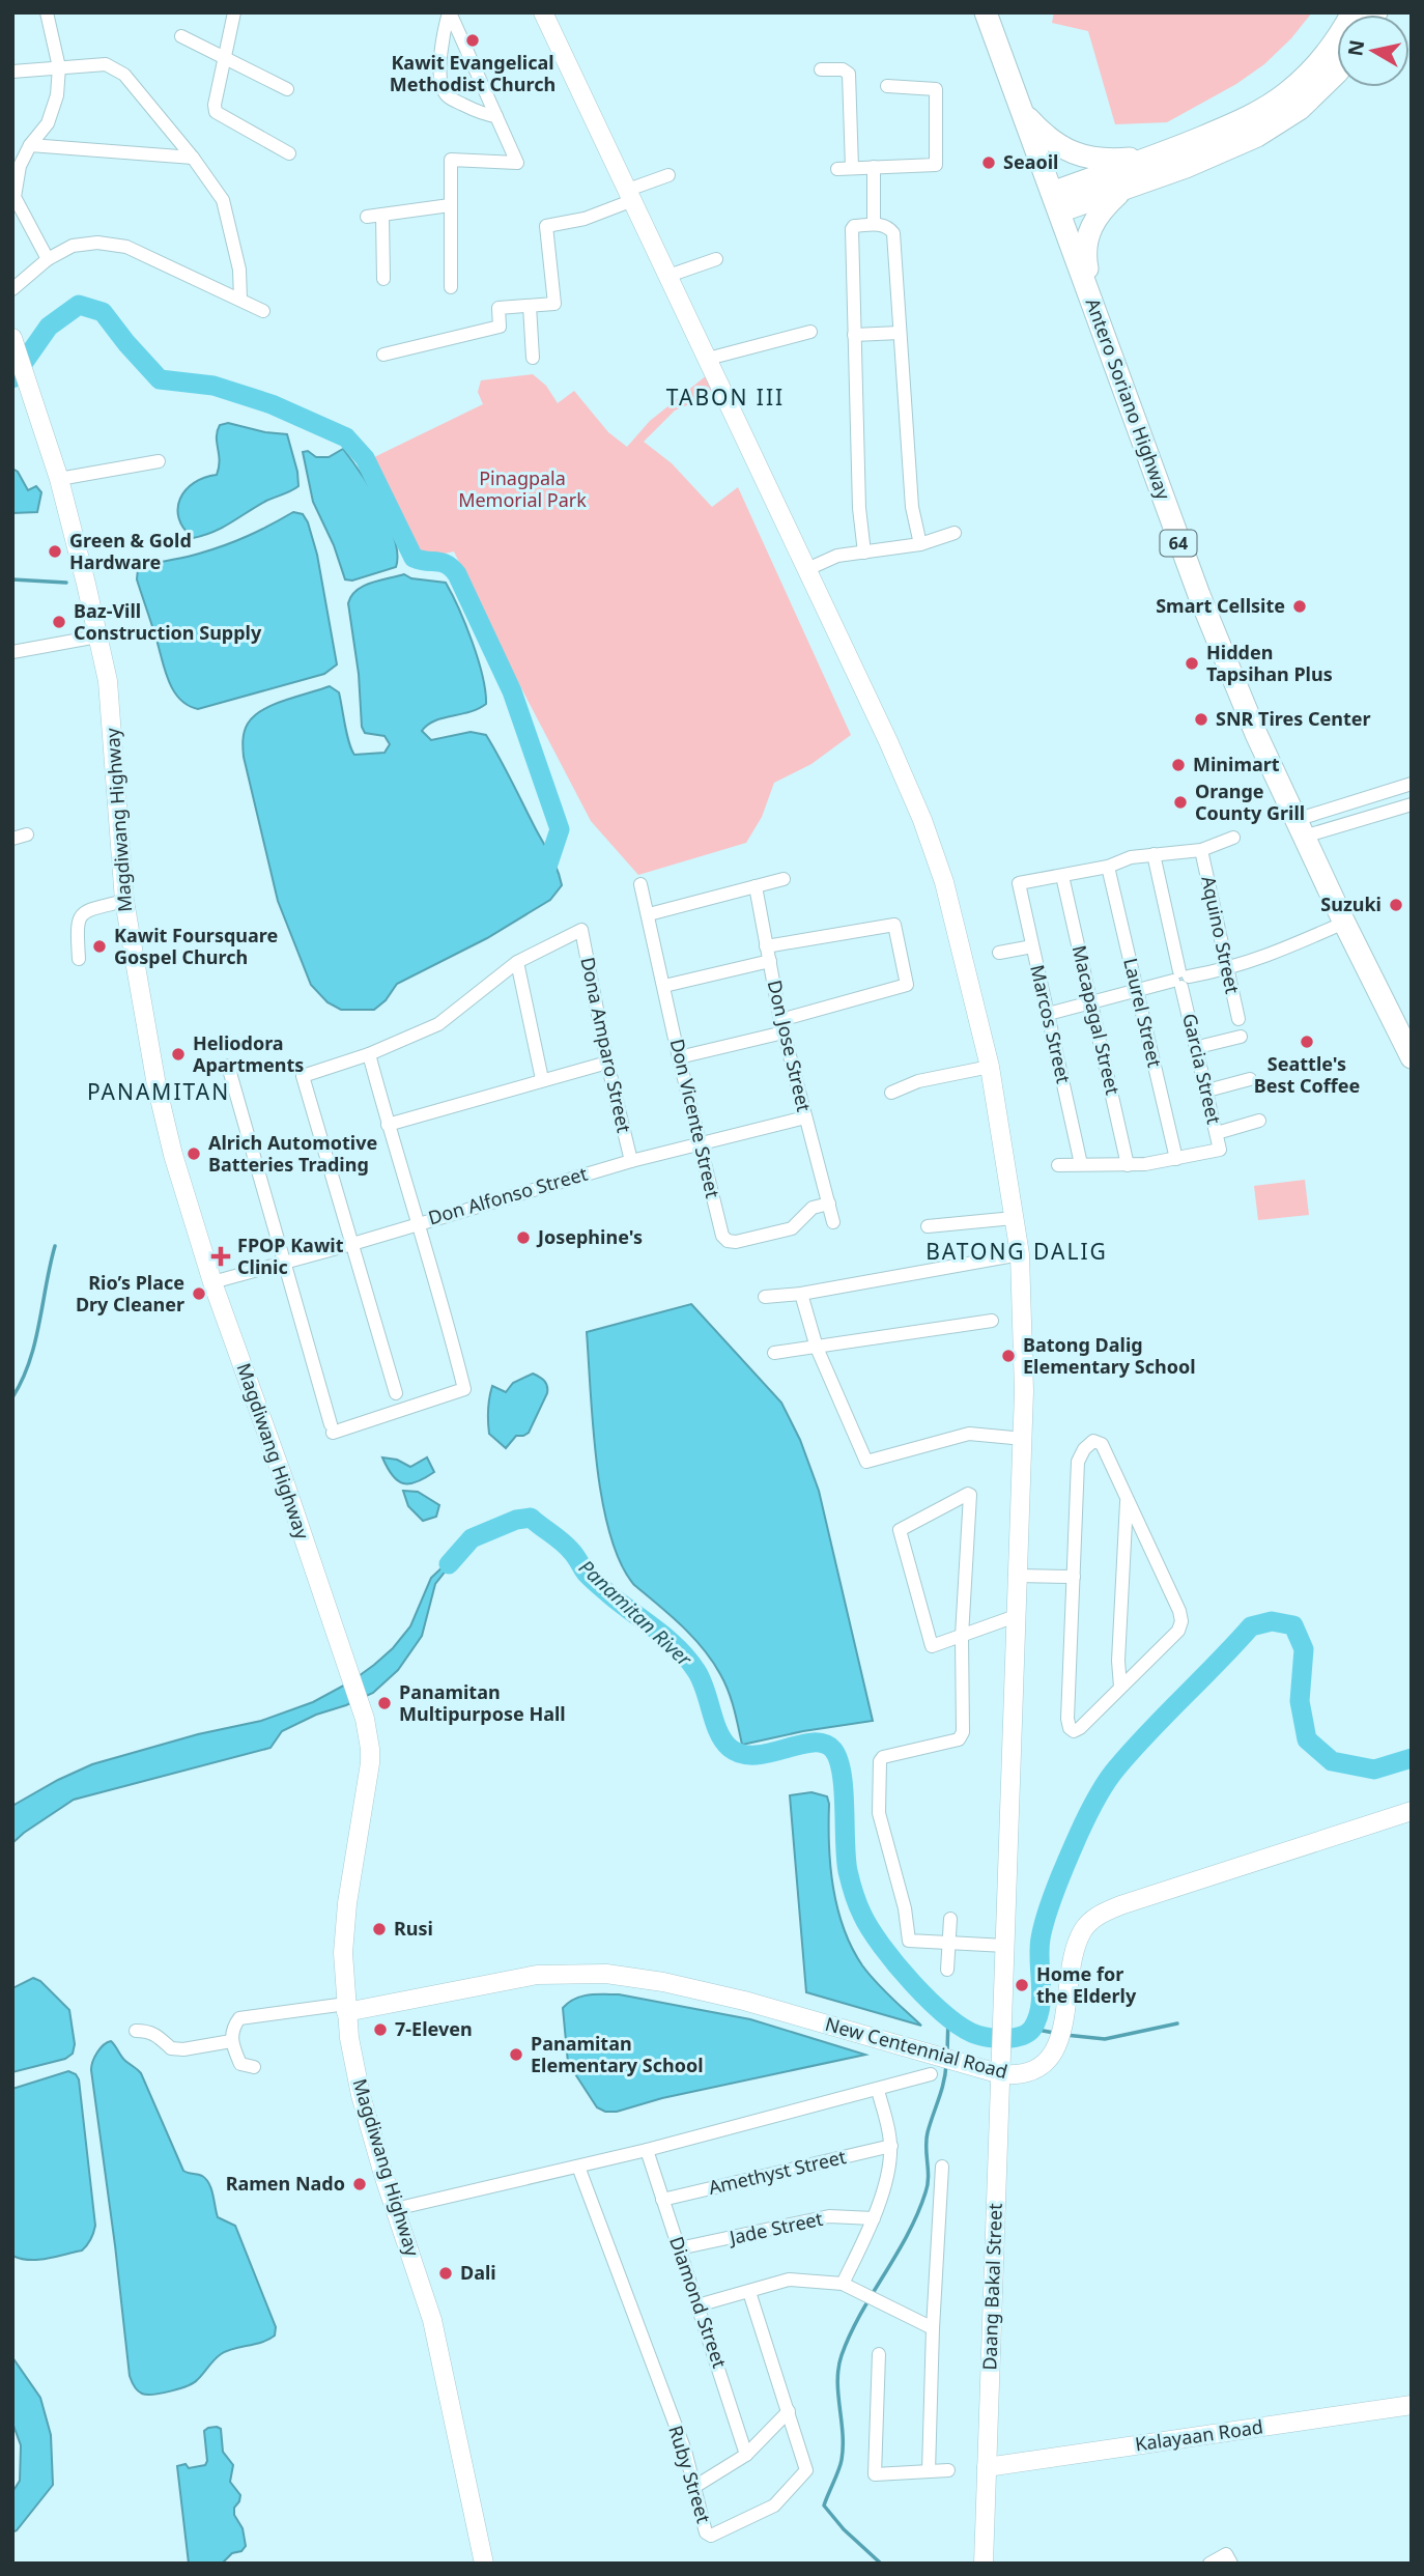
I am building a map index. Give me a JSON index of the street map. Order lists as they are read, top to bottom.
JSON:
{
  "streets": {
    "main road": ["Antero Soriano Highway", "64"],
    "street": [
      "Magdiwang Highway",
      "Aquino Street",
      "Laurel Street",
      "Macapagal Street",
      "Marcos Street",
      "Dona Amparo Street",
      "Don Jose Street",
      "Garcia Street",
      "Don Vicente Street",
      "Don Alfonso Street",
      "New Centennial Road",
      "Amethyst Street",
      "Jade Street",
      "Daang Bakal Street",
      "Diamond Street",
      "Kalayaan Road",
      "Ruby Street"
    ]
  },
  "crossings": [
    ["Magdiwang Highway", "Don Alfonso Street"],
    ["Magdiwang Highway", "New Centennial Road"],
    ["Laurel Street", "Garcia Street"],
    ["Macapagal Street", "Marcos Street"],
    ["Dona Amparo Street", "Don Alfonso Street"],
    ["Don Jose Street", "Don Vicente Street"],
    ["Don Jose Street", "Don Alfonso Street"],
    ["Don Vicente Street", "Don Alfonso Street"],
    ["New Centennial Road", "Daang Bakal Street"],
    ["Amethyst Street", "Diamond Street"],
    ["Jade Street", "Diamond Street"],
    ["Daang Bakal Street", "Kalayaan Road"]
  ],
  "districts": ["TABON III", "PANAMITAN", "BATONG DALIG"],
  "water": ["Panamitan River"],
  "parks": ["Pinagpala Memorial Park"],
  "places": {
    "other": [
      "Kawit Evangelical Methodist Church",
      "Seaoil",
      "Green & Gold Hardware",
      "Smart Cellsite",
      "Baz-Vill Construction Supply",
      "Hidden Tapsihan Plus",
      "SNR Tires Center",
      "Minimart",
      "Orange County Grill",
      "Suzuki",
      "Kawit Foursquare Gospel Church",
      "Seattle's Best Coffee",
      "Heliodora Apartments",
      "Alrich Automotive Batteries Trading",
      "Josephine's",
      "Rio’s Place Dry Cleaner",
      "Batong Dalig Elementary School",
      "Panamitan Multipurpose Hall",
      "Rusi",
      "Home for the Elderly",
      "7-Eleven",
      "Panamitan Elementary School",
      "Ramen Nado",
      "Dali"
    ],
    "health": ["FPOP Kawit Clinic"]
  },
  "north": "left"
}
